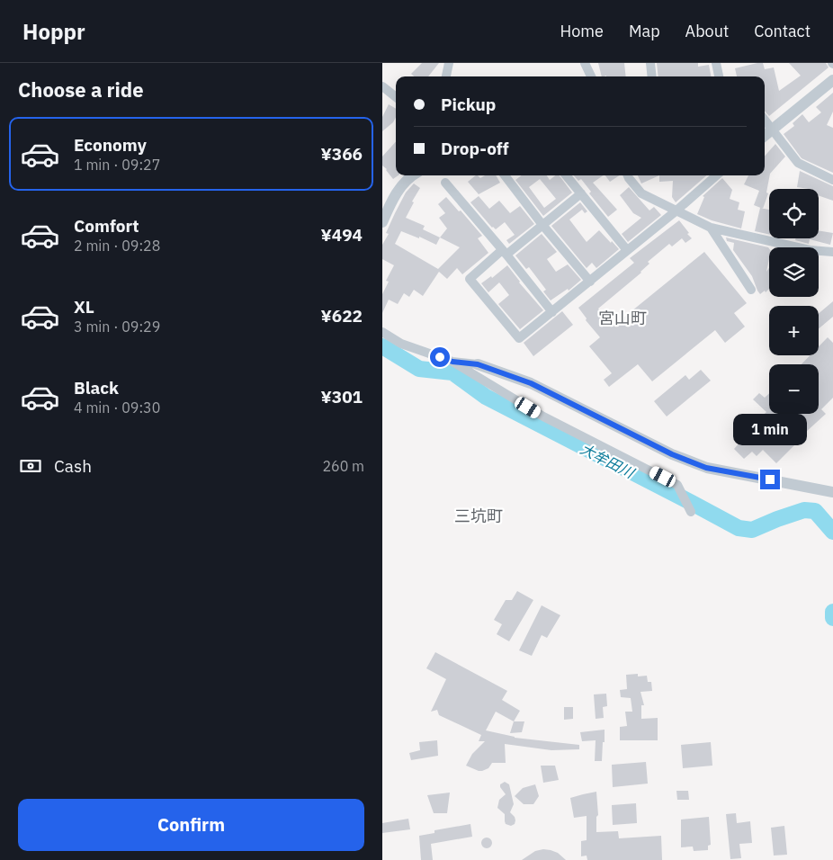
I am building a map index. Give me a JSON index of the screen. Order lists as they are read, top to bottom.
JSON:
{
  "districts": ["宮山町", "三坑町"],
  "water": ["大牟田川"],
  "page": {
    "header": "Hoppr",
    "nav": [
      "Home",
      "Map",
      "About",
      "Contact"
    ],
    "heading": "Choose a ride",
    "banner": ["Pickup", "Drop-off"],
    "list": [
      {
        "name": "Economy",
        "note": "1 min · 09:27",
        "value": "¥366"
      },
      {
        "name": "Comfort",
        "note": "2 min · 09:28",
        "value": "¥494"
      },
      {
        "name": "XL",
        "note": "3 min · 09:29",
        "value": "¥622"
      },
      {
        "name": "Black",
        "note": "4 min · 09:30",
        "value": "¥301"
      }
    ],
    "map_buttons": ["+", "−"],
    "bubble": "1 min",
    "pay": ["Cash", "260 m"],
    "buttons": "Confirm"
  }
}
